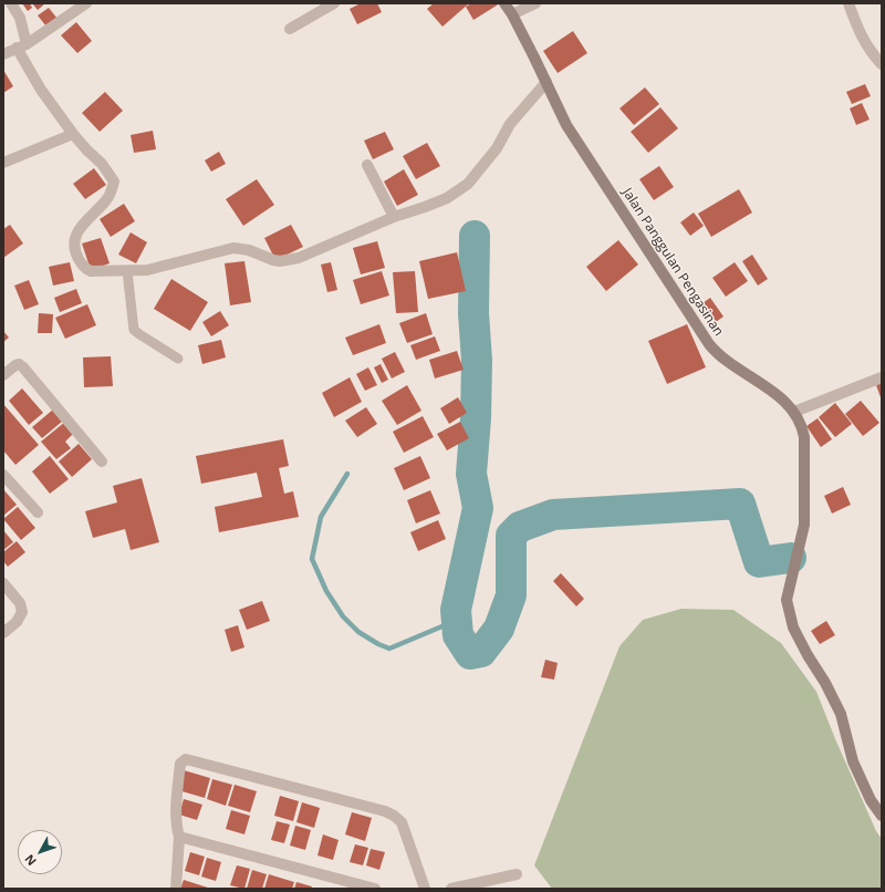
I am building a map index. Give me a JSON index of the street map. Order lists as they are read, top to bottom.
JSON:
{
  "streets": {
    "street": ["Jalan Panggulan Pengasinan"]
  },
  "north": "bottom left"
}
